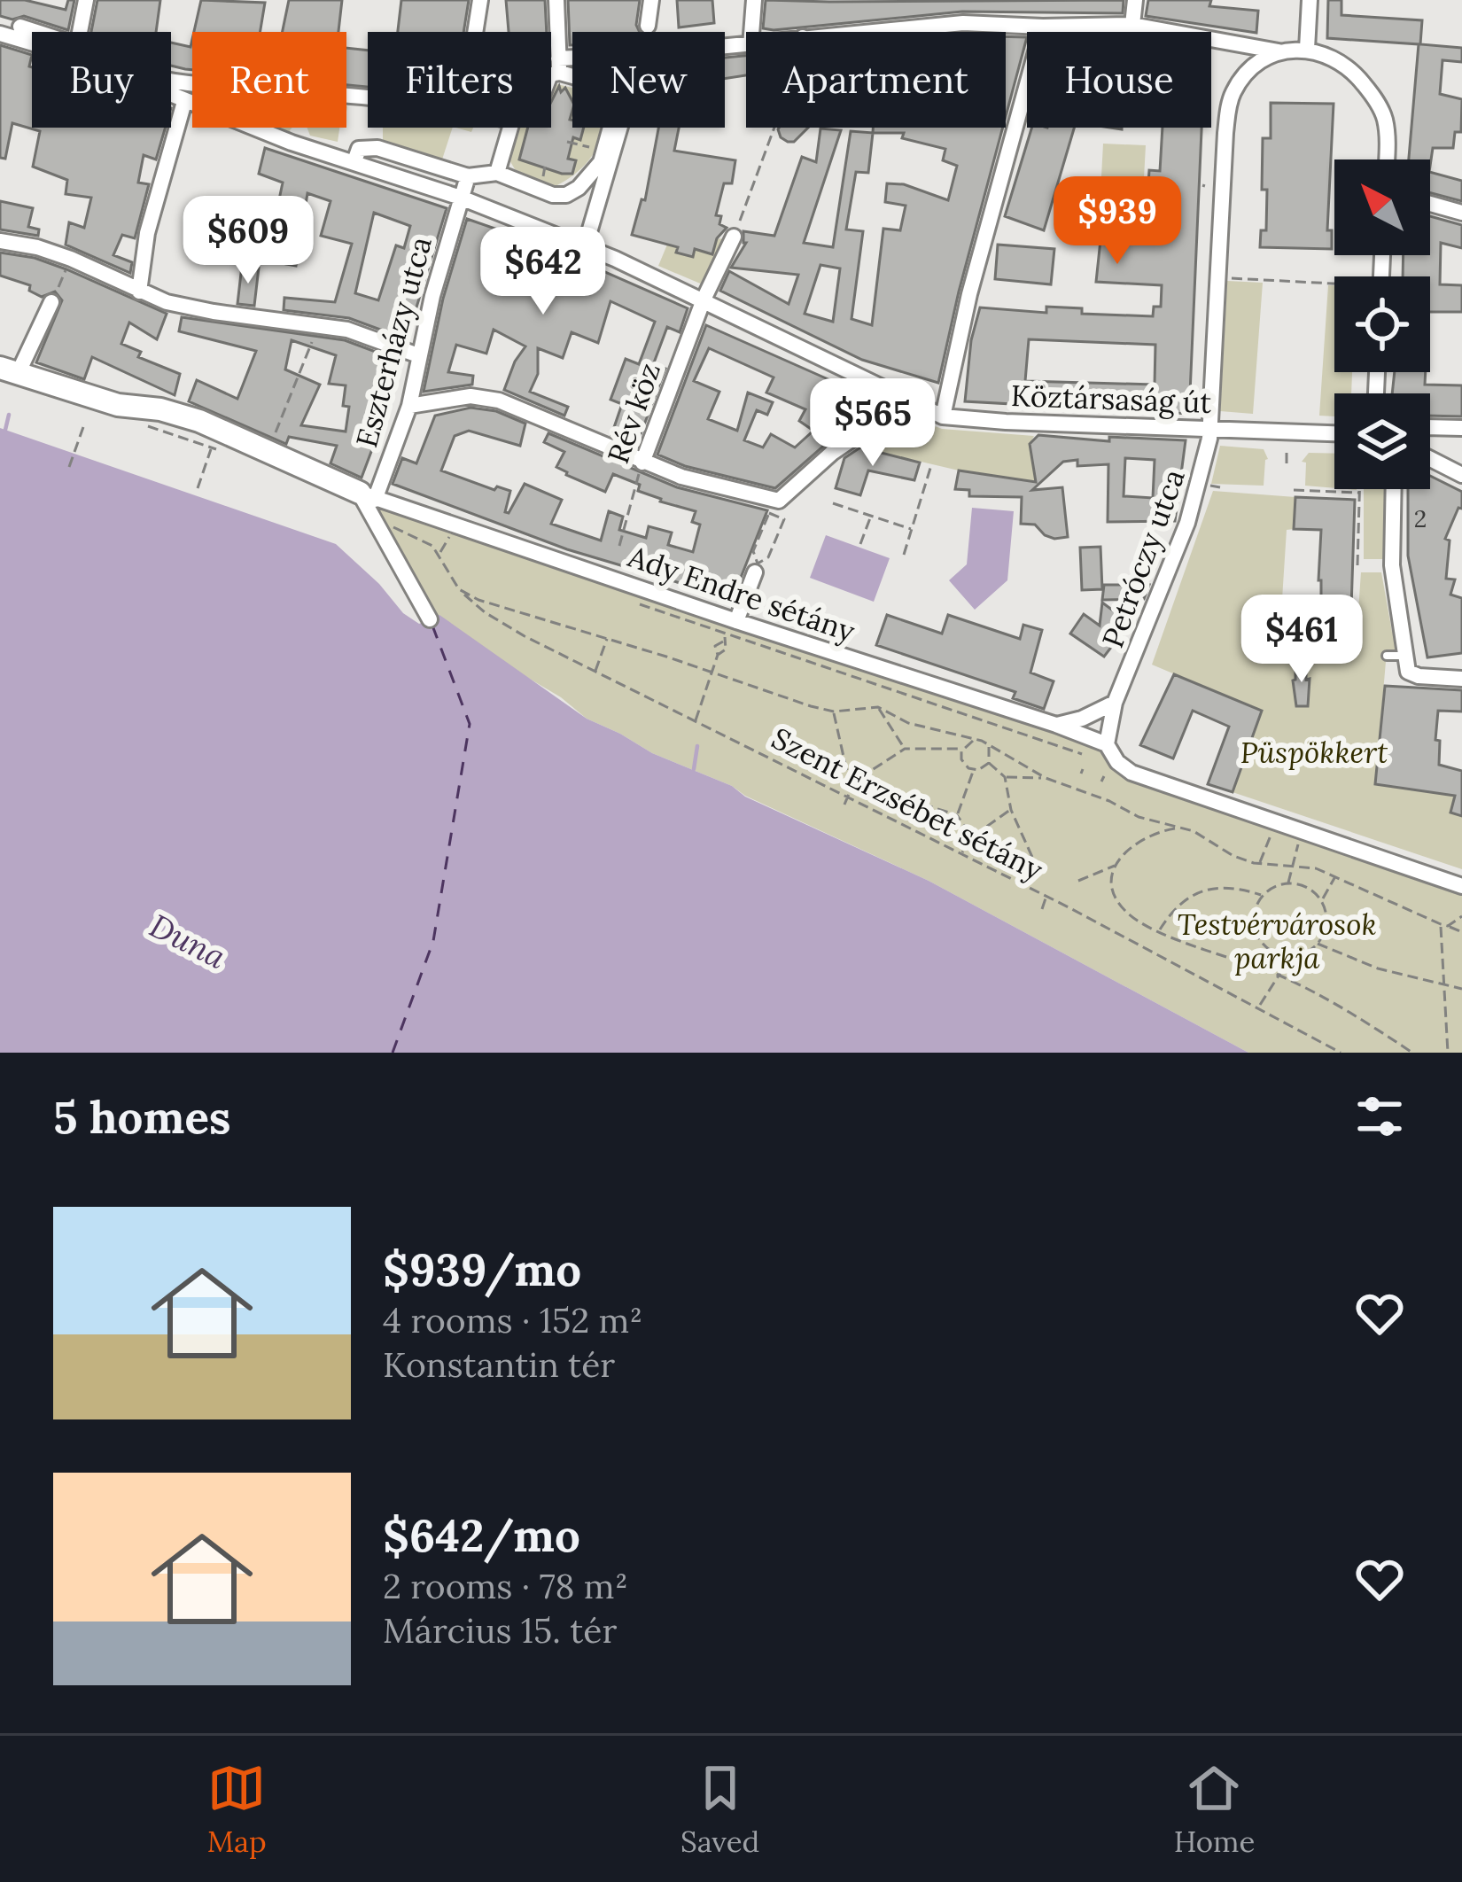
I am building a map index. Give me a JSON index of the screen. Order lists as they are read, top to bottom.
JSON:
{
  "streets": {
    "street": [
      "Eszterházy utca",
      "Köztársaság út",
      "Rév köz",
      "Petróczy utca",
      "Ady Endre sétány"
    ],
    "path": ["Szent Erzsébet sétány"]
  },
  "crossings": [
    ["Eszterházy utca", "Köztársaság út"],
    ["Eszterházy utca", "Ady Endre sétány"],
    ["Köztársaság út", "Rév köz"],
    ["Köztársaság út", "Petróczy utca"],
    ["Petróczy utca", "Ady Endre sétány"]
  ],
  "water": ["Duna"],
  "parks": ["Püspökkert", "Testvérvárosok parkja"],
  "house_numbers": ["2"],
  "north": "top left",
  "page": {
    "chip": [
      "Buy",
      "Rent",
      "Filters",
      "New",
      "Apartment",
      "House"
    ],
    "price": [
      "$939",
      "$609",
      "$642",
      "$565",
      "$461"
    ],
    "heading": "5 homes",
    "list": [
      {
        "name": "$939/mo",
        "note": "4 rooms · 152 m² · Konstantin tér"
      },
      {
        "name": "$642/mo",
        "note": "2 rooms · 78 m² · Március 15. tér"
      }
    ],
    "tabs": ["Map", "Saved", "Home"]
  }
}
